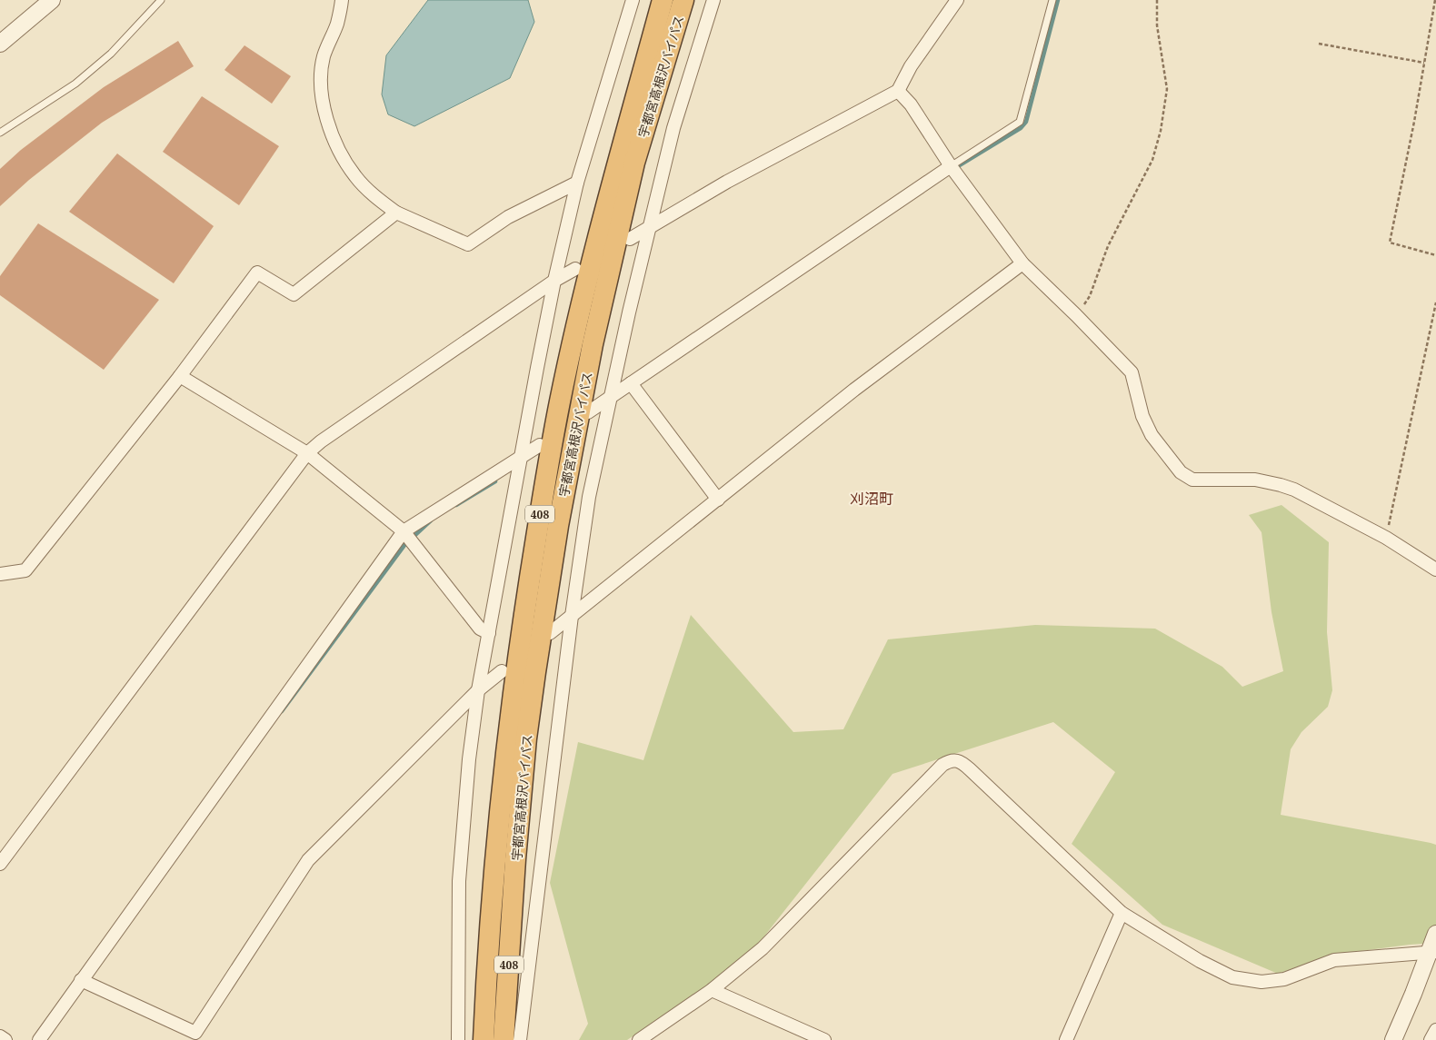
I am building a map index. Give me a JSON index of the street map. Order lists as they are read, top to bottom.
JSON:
{
  "streets": {
    "highway": ["宇都宮高根沢バイパス", "408"]
  },
  "districts": ["刈沼町"]
}
